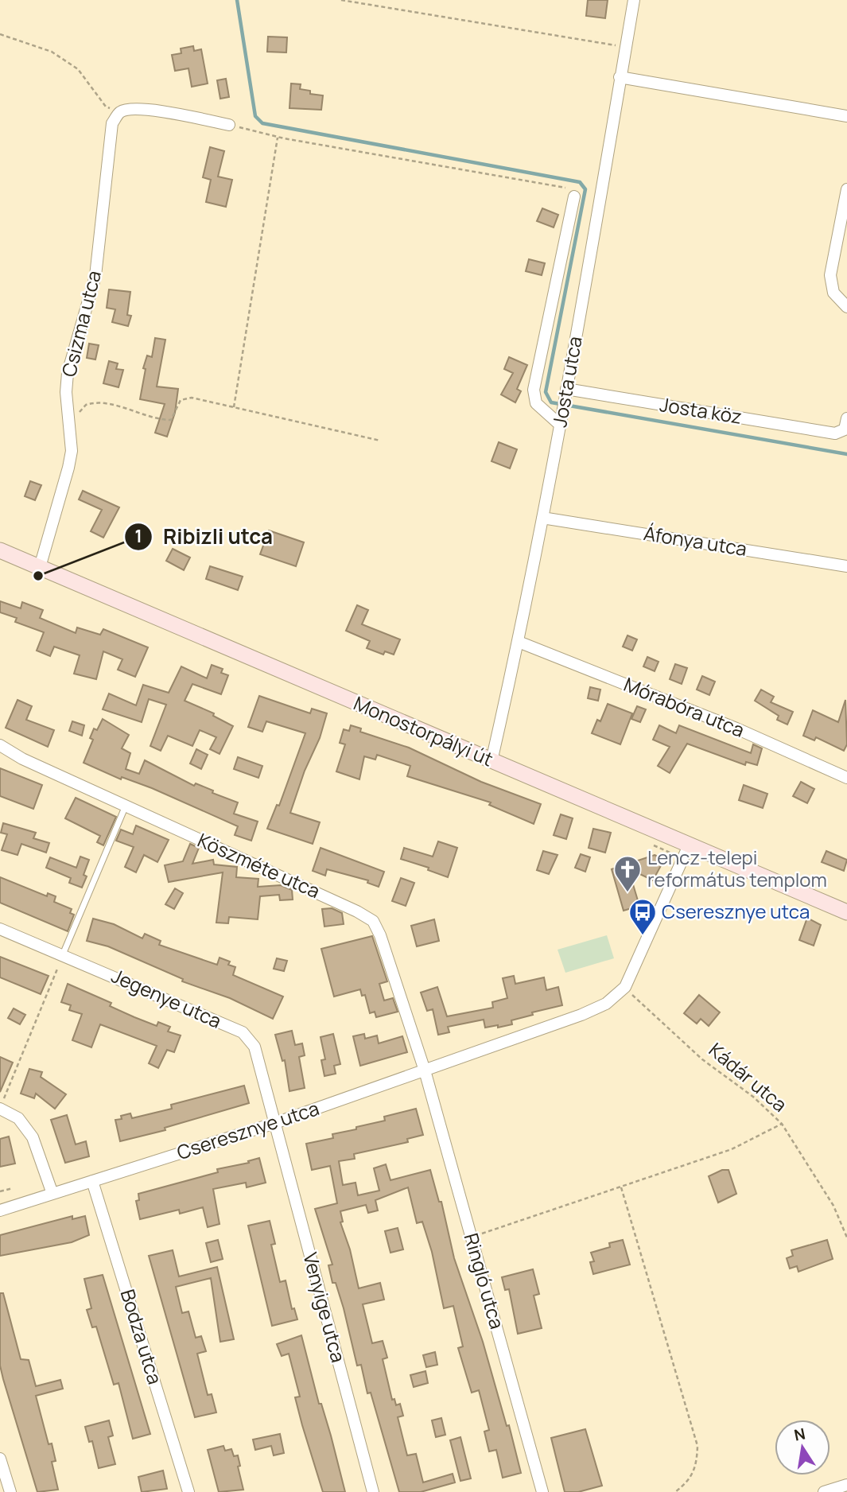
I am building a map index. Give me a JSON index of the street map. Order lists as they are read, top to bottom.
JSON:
{
  "streets": {
    "street": [
      "Csizma utca",
      "Josta utca",
      "Josta köz",
      "Áfonya utca",
      "Mórabóra utca",
      "Monostorpályi út",
      "Köszméte utca",
      "Jegenye utca",
      "Cseresznye utca",
      "Ringló utca",
      "Venyige utca",
      "Bodza utca"
    ],
    "path": ["Kádár utca"]
  },
  "crossings": [
    ["Csizma utca", "Monostorpályi út"],
    ["Josta utca", "Josta köz"],
    ["Josta utca", "Áfonya utca"],
    ["Josta utca", "Mórabóra utca"],
    ["Josta utca", "Monostorpályi út"],
    ["Monostorpályi út", "Cseresznye utca"],
    ["Köszméte utca", "Cseresznye utca"],
    ["Köszméte utca", "Ringló utca"],
    ["Jegenye utca", "Cseresznye utca"],
    ["Jegenye utca", "Venyige utca"],
    ["Kádár utca", "Cseresznye utca"],
    ["Cseresznye utca", "Ringló utca"],
    ["Cseresznye utca", "Venyige utca"],
    ["Cseresznye utca", "Bodza utca"]
  ],
  "places": {
    "other": ["Ribizli utca"],
    "church": ["Lencz-telepi református templom"],
    "bus stop": ["Cseresznye utca"]
  },
  "north": "top"
}
